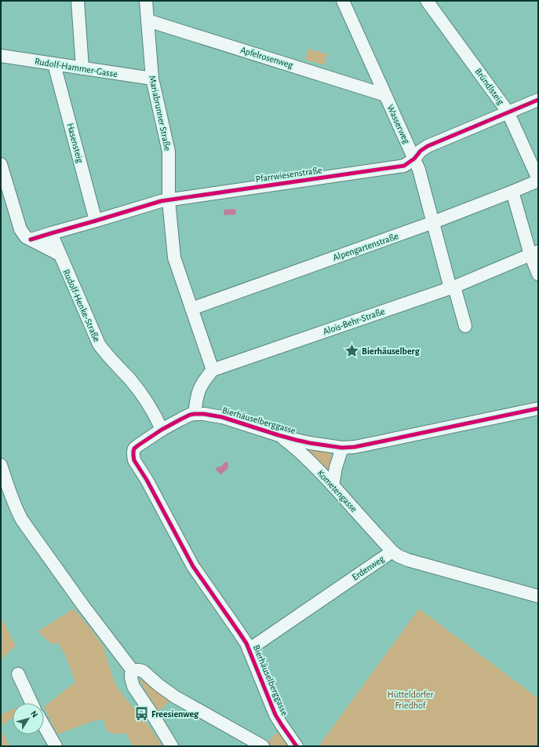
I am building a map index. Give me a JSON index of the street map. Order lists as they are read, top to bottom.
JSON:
{
  "streets": {
    "street": [
      "Apfelrosenweg",
      "Rudolf-Hammer-Gasse",
      "Bründlsteig",
      "Mariabrunner Straße",
      "Wasserweg",
      "Hasensteig",
      "Pfarrwiesenstraße",
      "Alpengartenstraße",
      "Rudolf-Henke-Straße",
      "Alois-Behr-Straße",
      "Bierhäuselberggasse",
      "Kometengasse",
      "Erdenweg"
    ]
  },
  "crossings": [
    ["Apfelrosenweg", "Mariabrunner Straße"],
    ["Apfelrosenweg", "Wasserweg"],
    ["Rudolf-Hammer-Gasse", "Mariabrunner Straße"],
    ["Rudolf-Hammer-Gasse", "Hasensteig"],
    ["Bründlsteig", "Pfarrwiesenstraße"],
    ["Bründlsteig", "Alpengartenstraße"],
    ["Mariabrunner Straße", "Pfarrwiesenstraße"],
    ["Mariabrunner Straße", "Alpengartenstraße"],
    ["Mariabrunner Straße", "Alois-Behr-Straße"],
    ["Wasserweg", "Pfarrwiesenstraße"],
    ["Wasserweg", "Alpengartenstraße"],
    ["Wasserweg", "Alois-Behr-Straße"],
    ["Hasensteig", "Pfarrwiesenstraße"],
    ["Pfarrwiesenstraße", "Rudolf-Henke-Straße"],
    ["Rudolf-Henke-Straße", "Bierhäuselberggasse"],
    ["Bierhäuselberggasse", "Kometengasse"],
    ["Bierhäuselberggasse", "Erdenweg"],
    ["Kometengasse", "Erdenweg"]
  ],
  "parks": ["Hütteldorfer Friedhof"],
  "places": {
    "place": ["Bierhäuselberg"],
    "bus stop": ["Freesienweg"]
  },
  "north": "top right"
}
